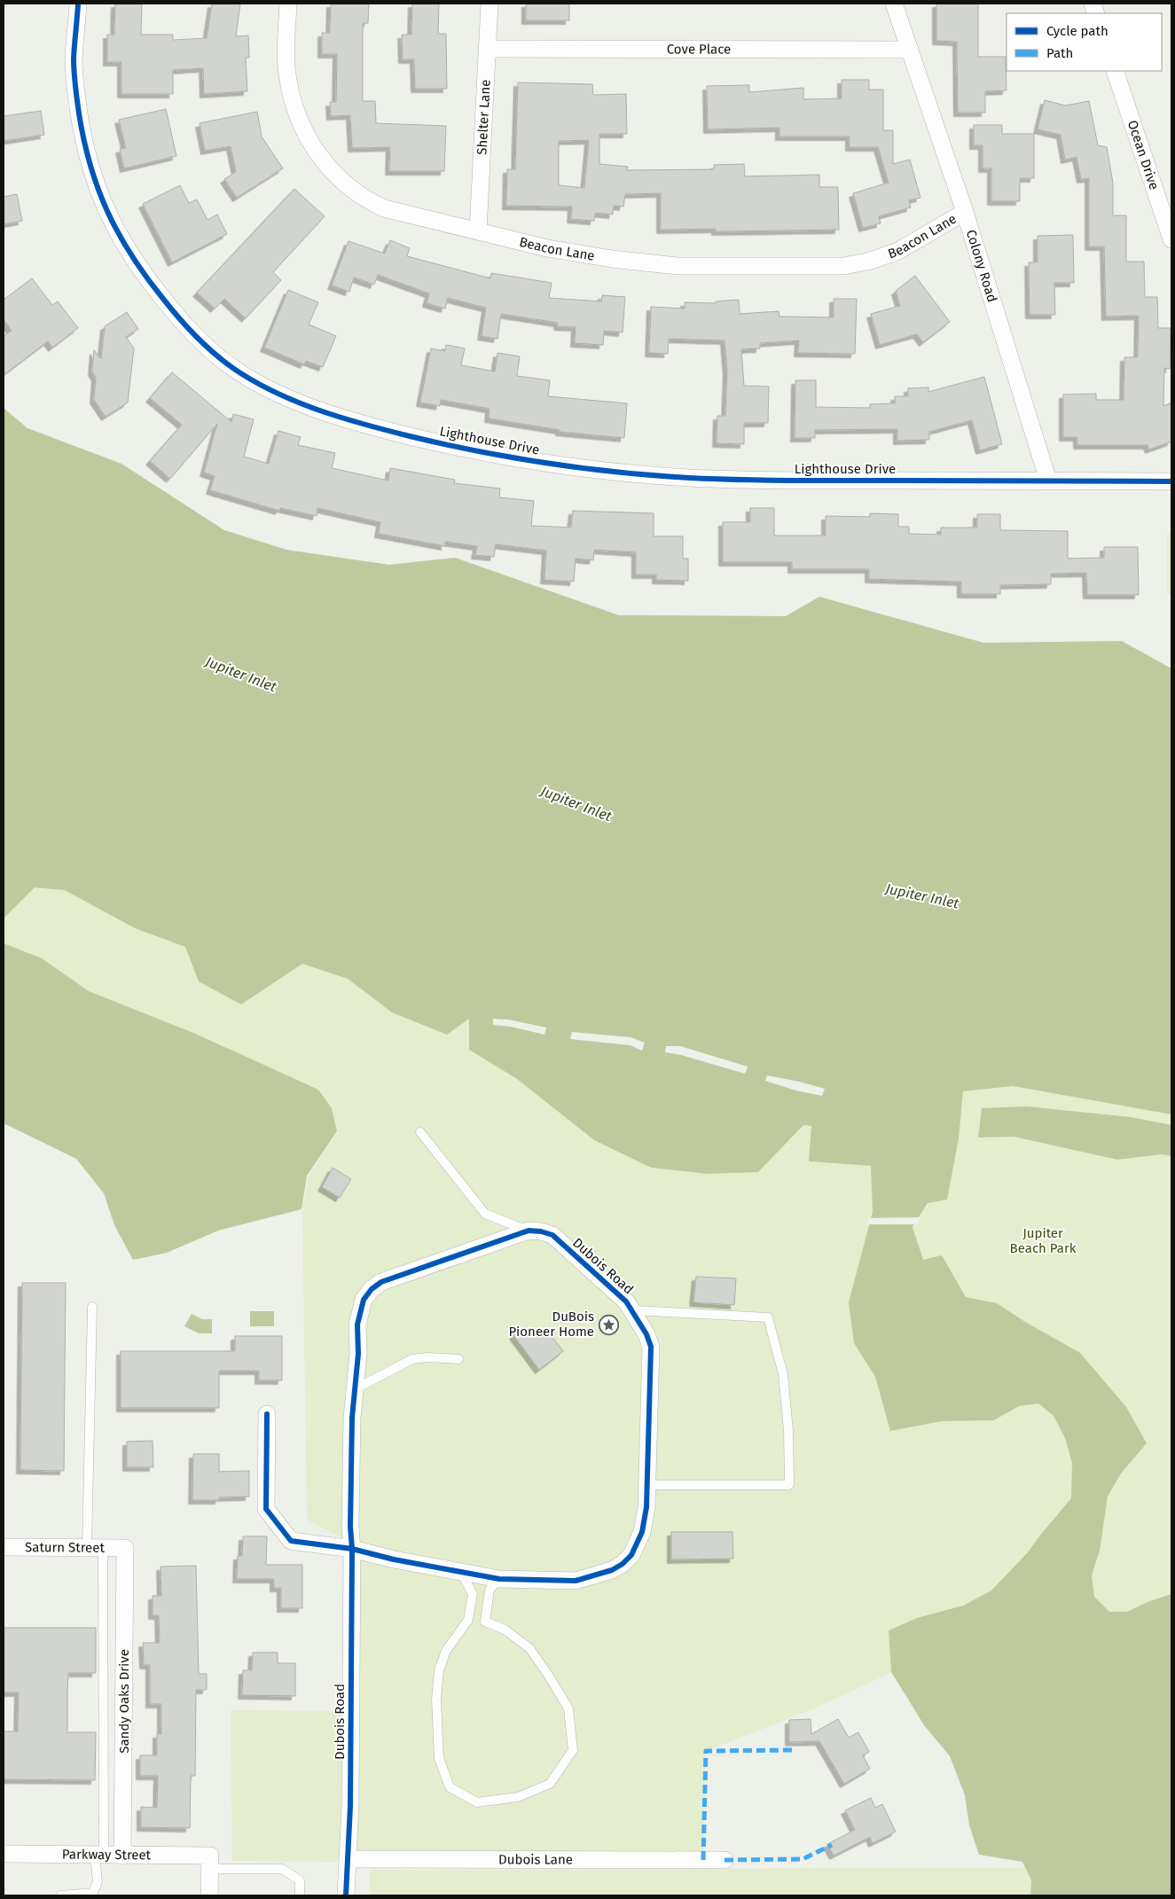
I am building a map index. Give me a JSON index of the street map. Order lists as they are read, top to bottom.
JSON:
{
  "streets": {
    "street": [
      "Cove Place",
      "Shelter Lane",
      "Ocean Drive",
      "Beacon Lane",
      "Colony Road",
      "Lighthouse Drive",
      "Dubois Road",
      "Saturn Street",
      "Sandy Oaks Drive",
      "Parkway Street",
      "Dubois Lane"
    ]
  },
  "crossings": [
    ["Cove Place", "Shelter Lane"],
    ["Cove Place", "Colony Road"],
    ["Shelter Lane", "Beacon Lane"],
    ["Beacon Lane", "Colony Road"],
    ["Colony Road", "Lighthouse Drive"],
    ["Dubois Road", "Dubois Lane"],
    ["Saturn Street", "Sandy Oaks Drive"],
    ["Sandy Oaks Drive", "Parkway Street"]
  ],
  "water": ["Jupiter Inlet"],
  "parks": ["Jupiter Beach Park"],
  "places": {
    "place": ["DuBois Pioneer Home"]
  },
  "legend": ["Cycle path", "Path"]
}
